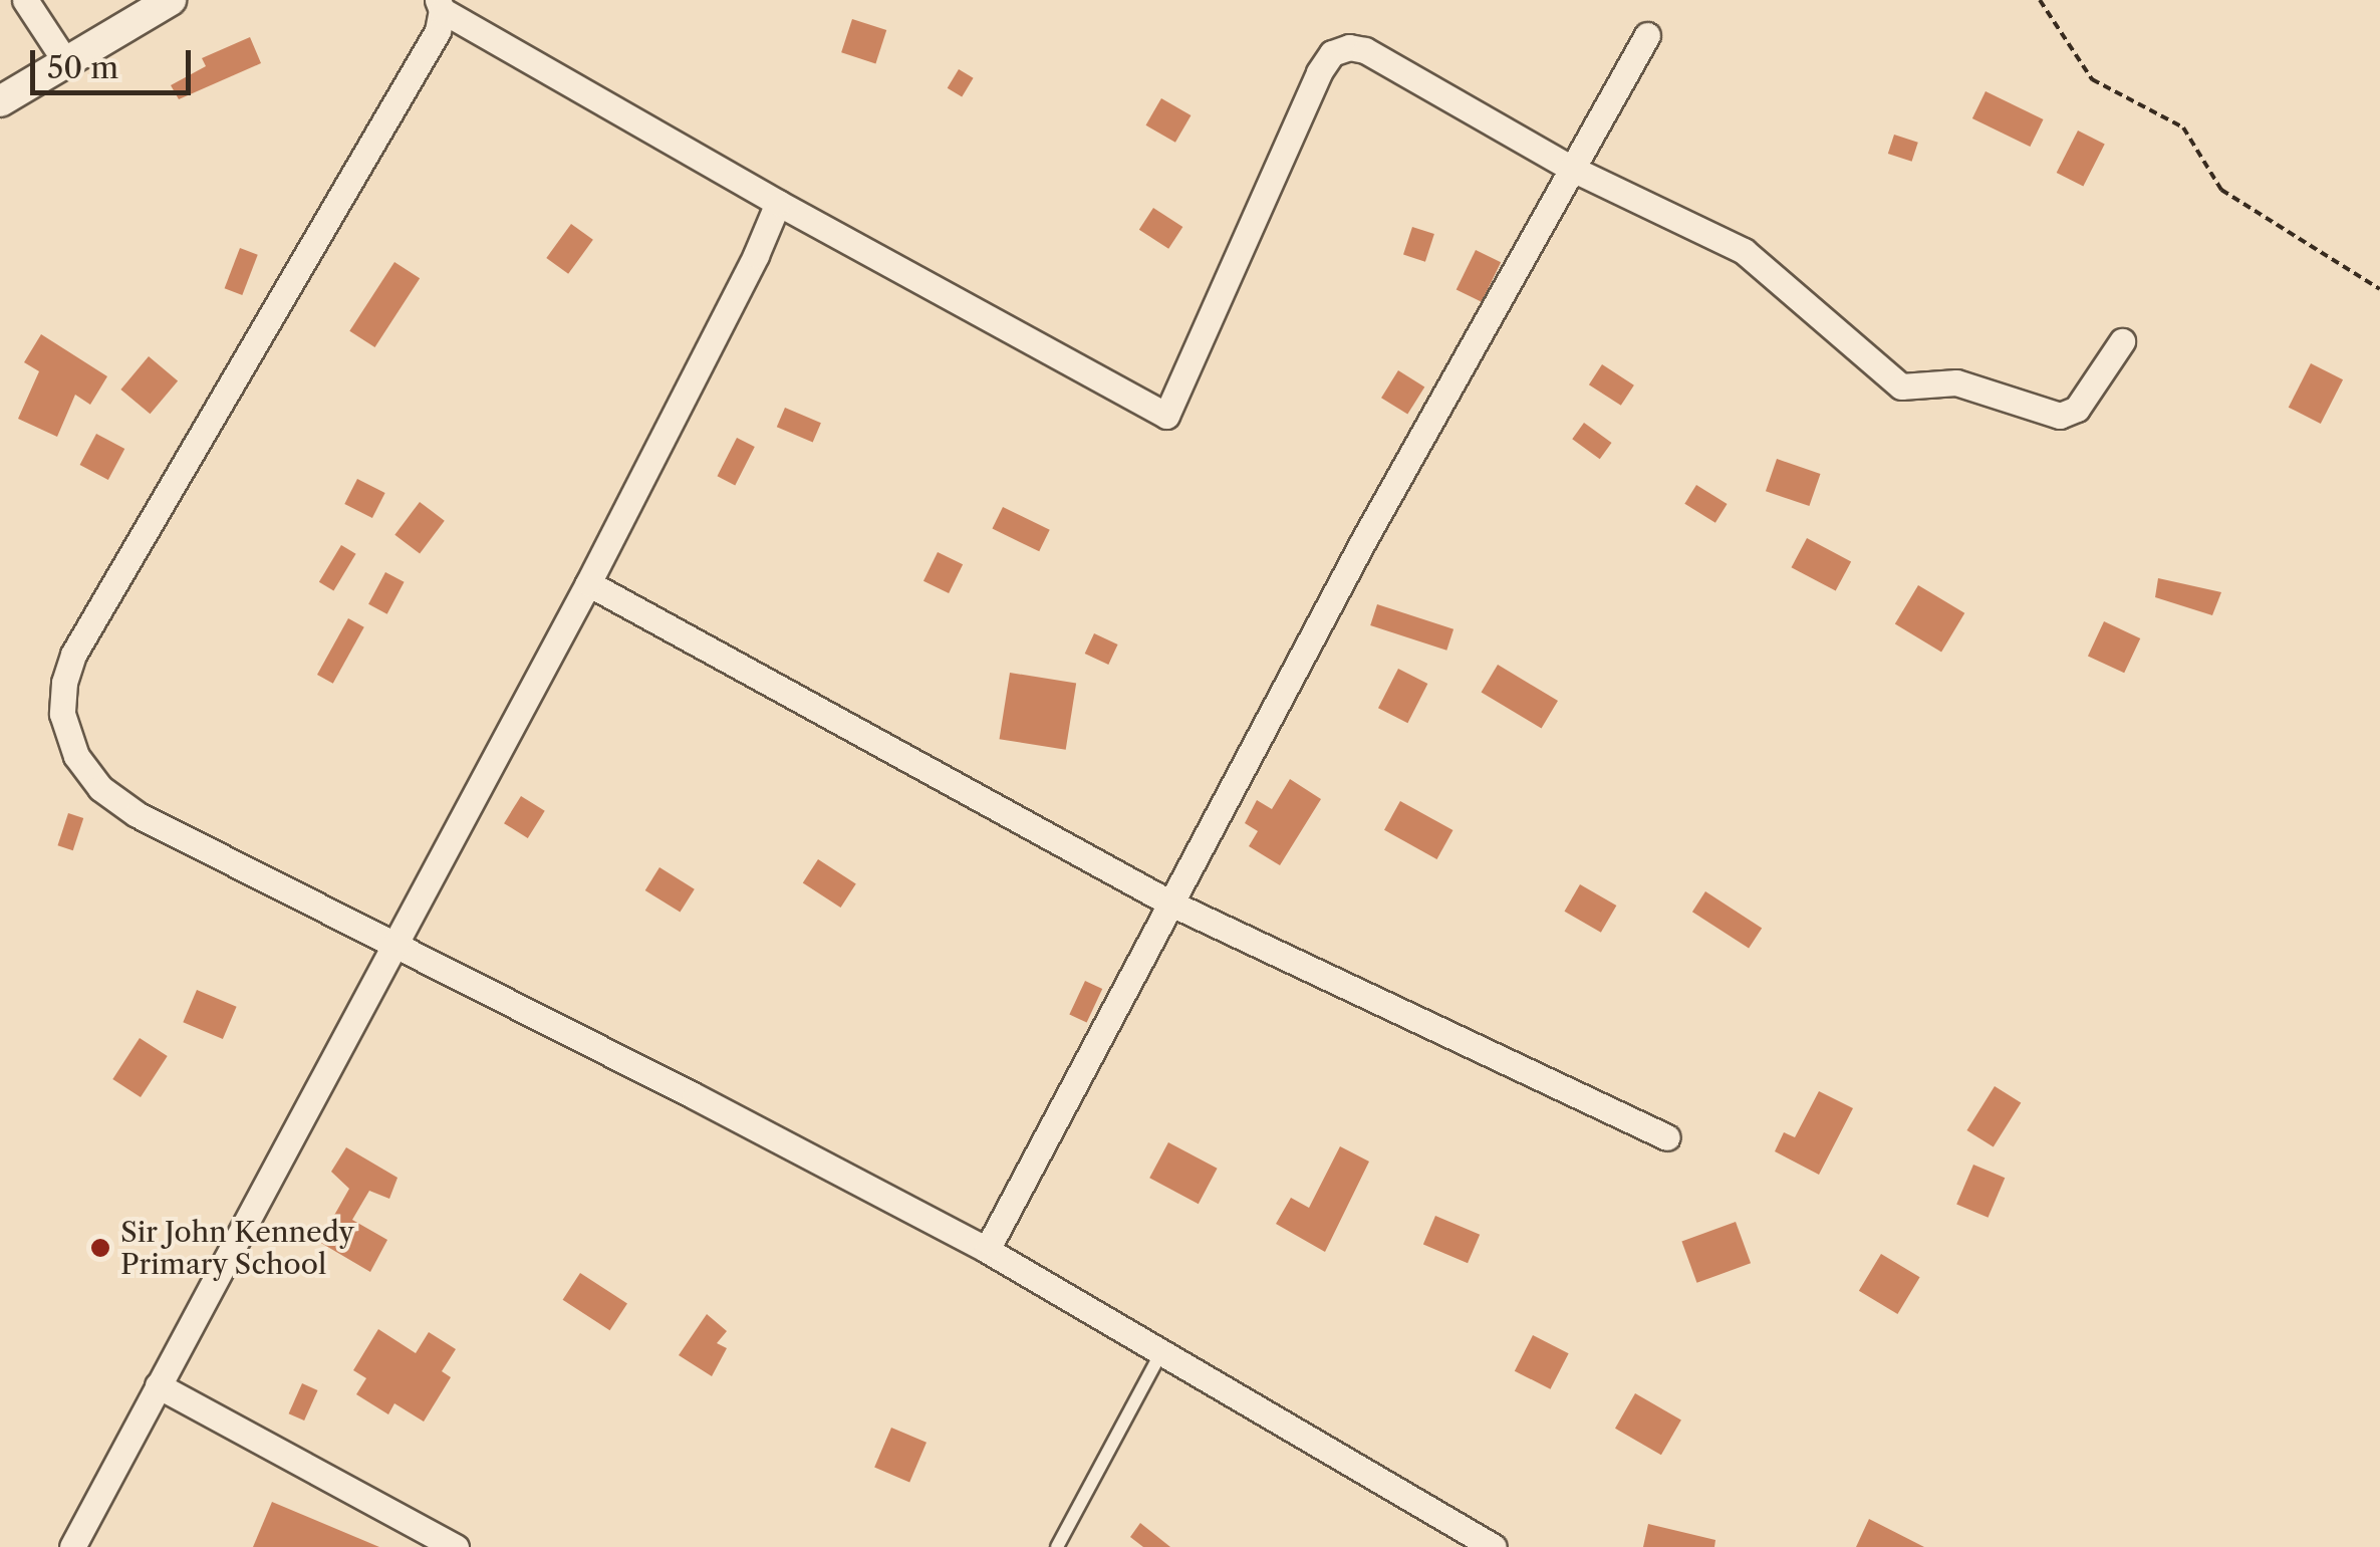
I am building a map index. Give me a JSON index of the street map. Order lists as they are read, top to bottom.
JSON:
{
  "places": ["Sir John Kennedy Primary School"],
  "scale_bar": "50 m"
}
